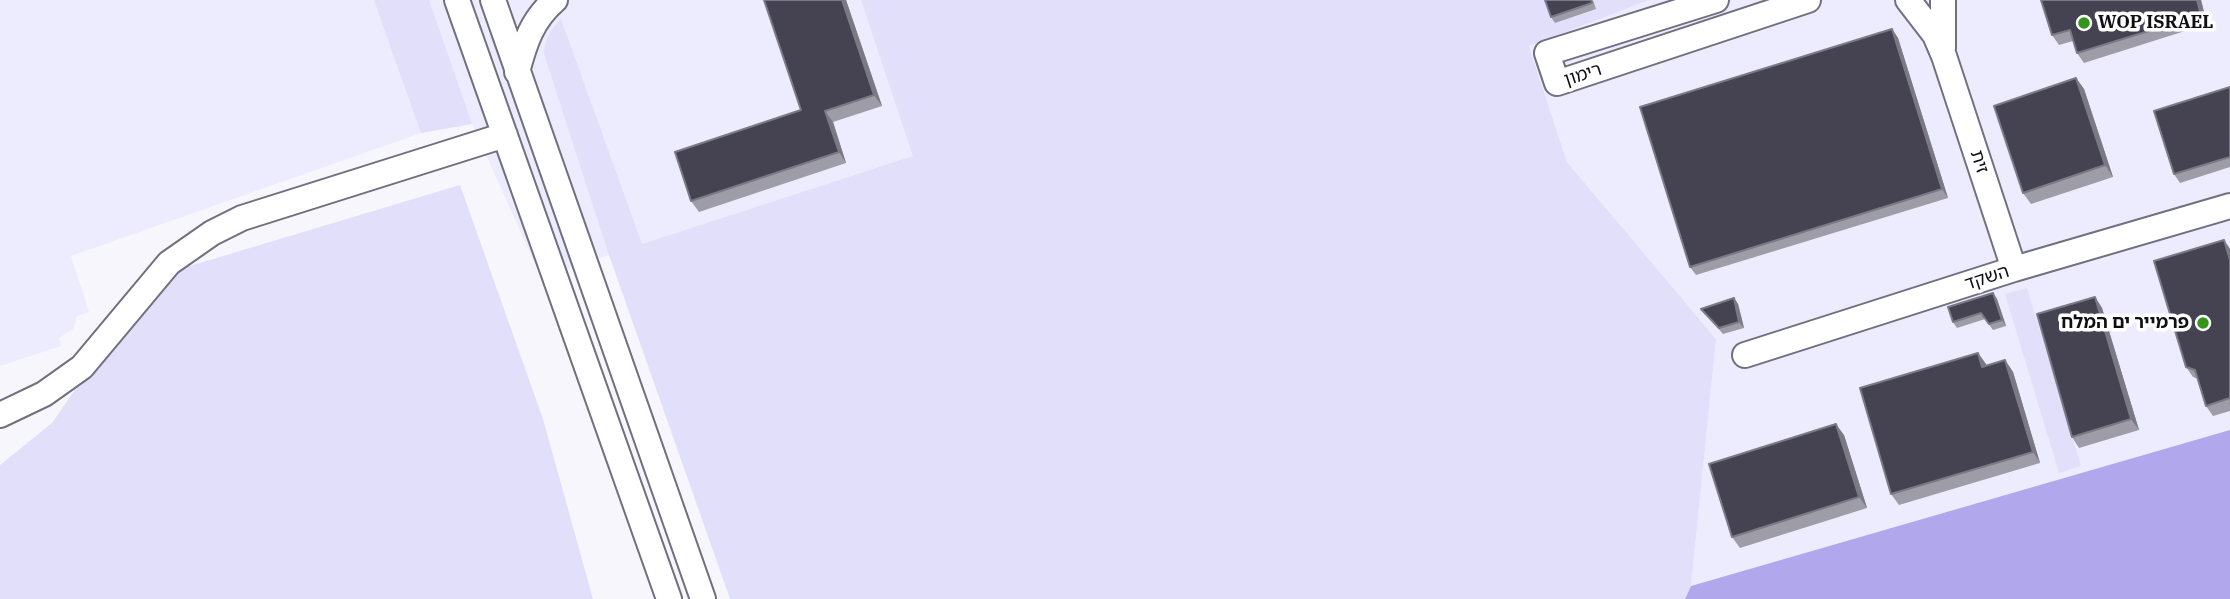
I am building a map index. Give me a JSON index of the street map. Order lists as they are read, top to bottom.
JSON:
{
  "streets": {
    "street": ["רימון", "זית", "השקד"]
  },
  "crossings": [
    ["זית", "השקד"]
  ],
  "places": ["WOP ISRAEL", "פרמייר ים המלח"]
}
